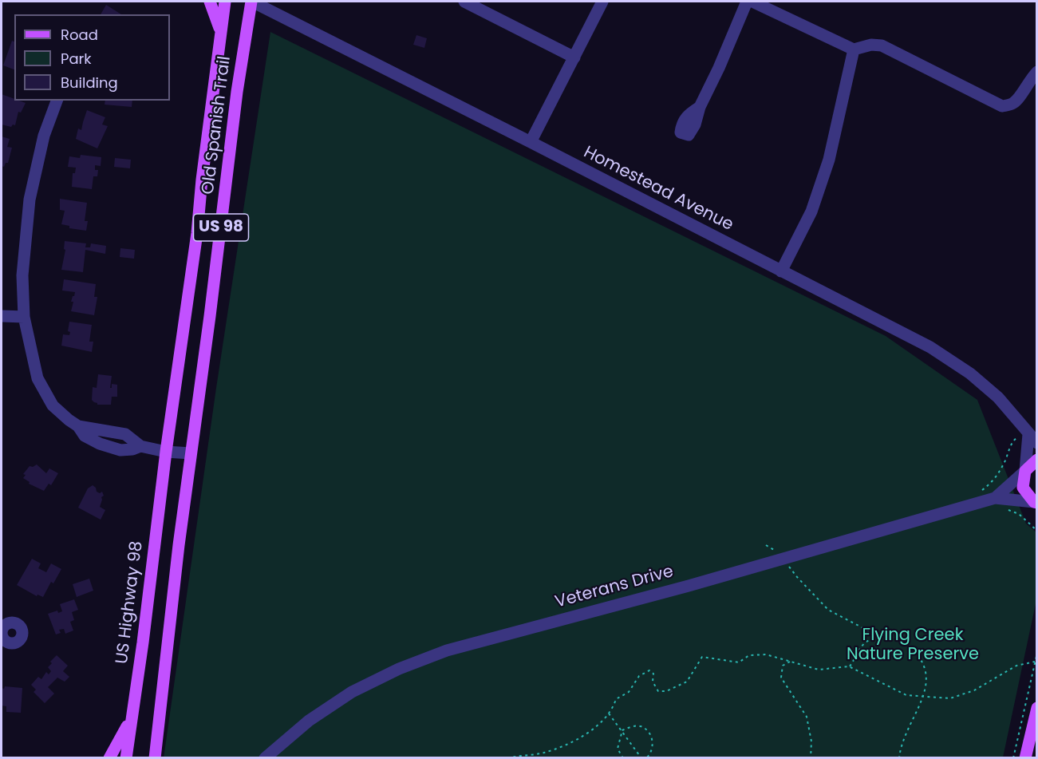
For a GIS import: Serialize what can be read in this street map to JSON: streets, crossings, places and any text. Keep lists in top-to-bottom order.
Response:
{
  "streets": {
    "main road": ["Old Spanish Trail", "US 98", "US Highway 98"],
    "street": ["Homestead Avenue", "Veterans Drive"]
  },
  "crossings": [
    ["Old Spanish Trail", "Homestead Avenue"],
    ["Old Spanish Trail", "US 98"],
    ["Old Spanish Trail", "US Highway 98"],
    ["Homestead Avenue", "Veterans Drive"]
  ],
  "parks": ["Flying Creek Nature Preserve"],
  "legend": ["Road", "Park", "Building"]
}
